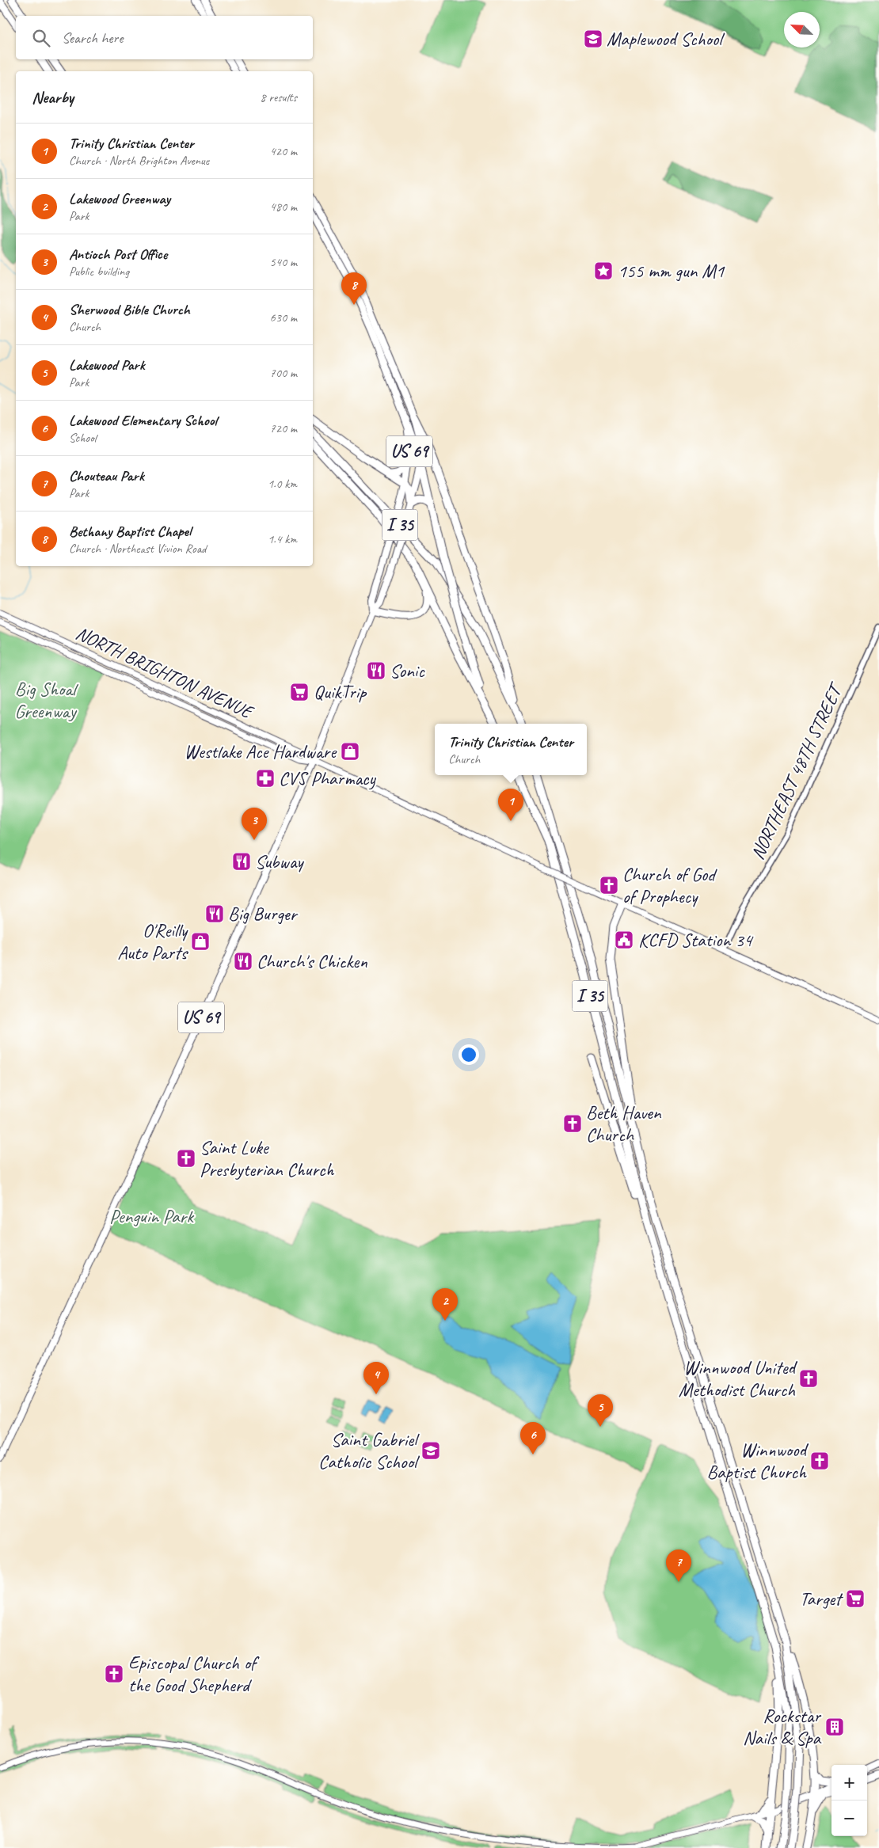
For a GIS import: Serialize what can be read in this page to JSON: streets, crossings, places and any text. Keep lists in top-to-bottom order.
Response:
{
  "streets": {
    "highway": ["I 35"],
    "main road": ["US 69", "NORTH BRIGHTON AVENUE"],
    "street": ["NORTHEAST 48TH STREET"]
  },
  "crossings": [
    ["US 69", "NORTH BRIGHTON AVENUE"],
    ["NORTH BRIGHTON AVENUE", "NORTHEAST 48TH STREET"]
  ],
  "parks": ["Big Shoal Greenway", "Penguin Park"],
  "places": {
    "school or university": ["Maplewood School", "Saint Gabriel Catholic School"],
    "place": ["155 mm gun M1"],
    "restaurant": [
      "Sonic",
      "Subway",
      "Big Burger",
      "Church's Chicken"
    ],
    "supermarket": ["QuikTrip", "Target"],
    "shop": ["Westlake Ace Hardware", "O'Reilly Auto Parts"],
    "pharmacy": ["CVS Pharmacy"],
    "church": [
      "Church of God of Prophecy",
      "Beth Haven Church",
      "Saint Luke Presbyterian Church",
      "Winnwood United Methodist Church",
      "Winnwood Baptist Church",
      "Episcopal Church of the Good Shepherd"
    ],
    "public building": ["KCFD Station 34"],
    "building": ["Rockstar Nails & Spa"]
  },
  "north": "top left",
  "page": {
    "search": "Search here",
    "heading": ["Nearby", "8 results"],
    "list": [
      {
        "mark": "1",
        "name": "Trinity Christian Center",
        "note": "Church · North Brighton Avenue",
        "value": "420 m"
      },
      {
        "mark": "2",
        "name": "Lakewood Greenway",
        "note": "Park",
        "value": "480 m"
      },
      {
        "mark": "3",
        "name": "Antioch Post Office",
        "note": "Public building",
        "value": "540 m"
      },
      {
        "mark": "4",
        "name": "Sherwood Bible Church",
        "note": "Church",
        "value": "630 m"
      },
      {
        "mark": "5",
        "name": "Lakewood Park",
        "note": "Park",
        "value": "700 m"
      },
      {
        "mark": "6",
        "name": "Lakewood Elementary School",
        "note": "School",
        "value": "720 m"
      },
      {
        "mark": "7",
        "name": "Chouteau Park",
        "note": "Park",
        "value": "1.0 km"
      },
      {
        "mark": "8",
        "name": "Bethany Baptist Chapel",
        "note": "Church · Northeast Vivion Road",
        "value": "1.4 km"
      }
    ],
    "pins": [
      "8",
      "1",
      "3",
      "2",
      "4",
      "5",
      "6",
      "7"
    ],
    "popup": ["Trinity Christian Center", "Church"],
    "map_buttons": ["+", "−"]
  }
}
